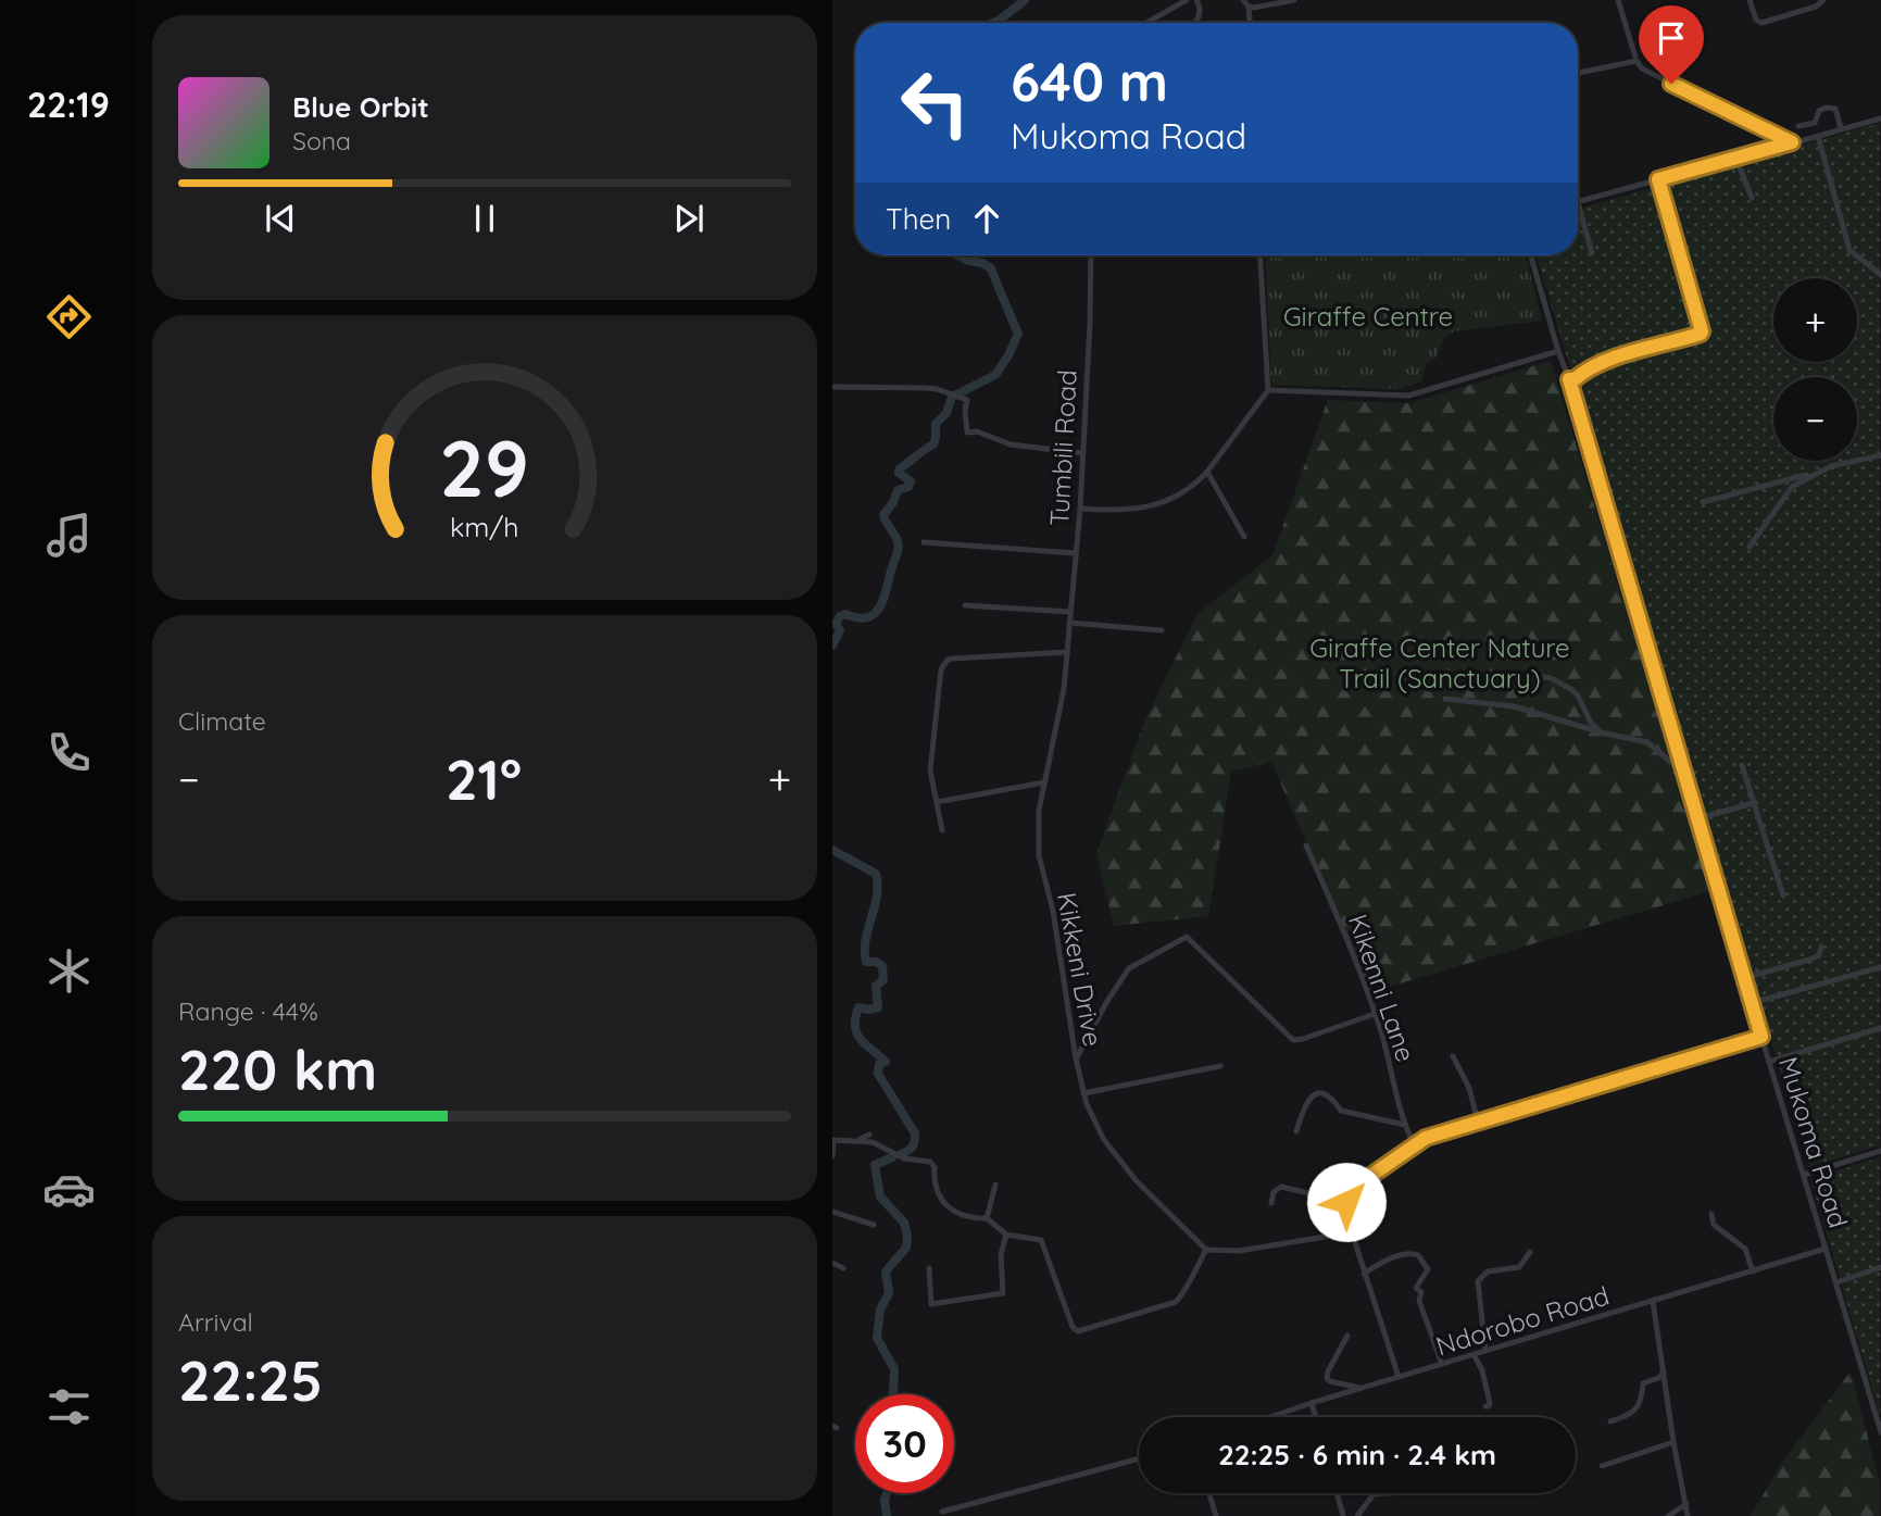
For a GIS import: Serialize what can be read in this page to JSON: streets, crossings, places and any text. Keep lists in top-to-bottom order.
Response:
{
  "streets": {
    "street": [
      "Tumbili Road",
      "Kikkeni Drive",
      "Kikenni Lane",
      "Mukoma Road",
      "Ndorobo Road"
    ]
  },
  "crossings": [
    ["Tumbili Road", "Kikkeni Drive"],
    ["Mukoma Road", "Ndorobo Road"]
  ],
  "parks": ["Giraffe Centre", "Giraffe Center Nature Trail (Sanctuary)"],
  "page": {
    "tabs": "22:19",
    "turn": ["640 m", "Mukoma Road"],
    "song": ["Blue Orbit", "Sona"],
    "then": "Then",
    "map_buttons": ["+", "−"],
    "tile": [
      "Climate",
      ["Range · 44%", "220 km"],
      ["Arrival", "22:25"]
    ],
    "heat": ["−", "21°", "+"],
    "limit": "30",
    "trip": "22:25 · 6 min · 2.4 km",
    "gauge": ["29", "km/h"]
  }
}
